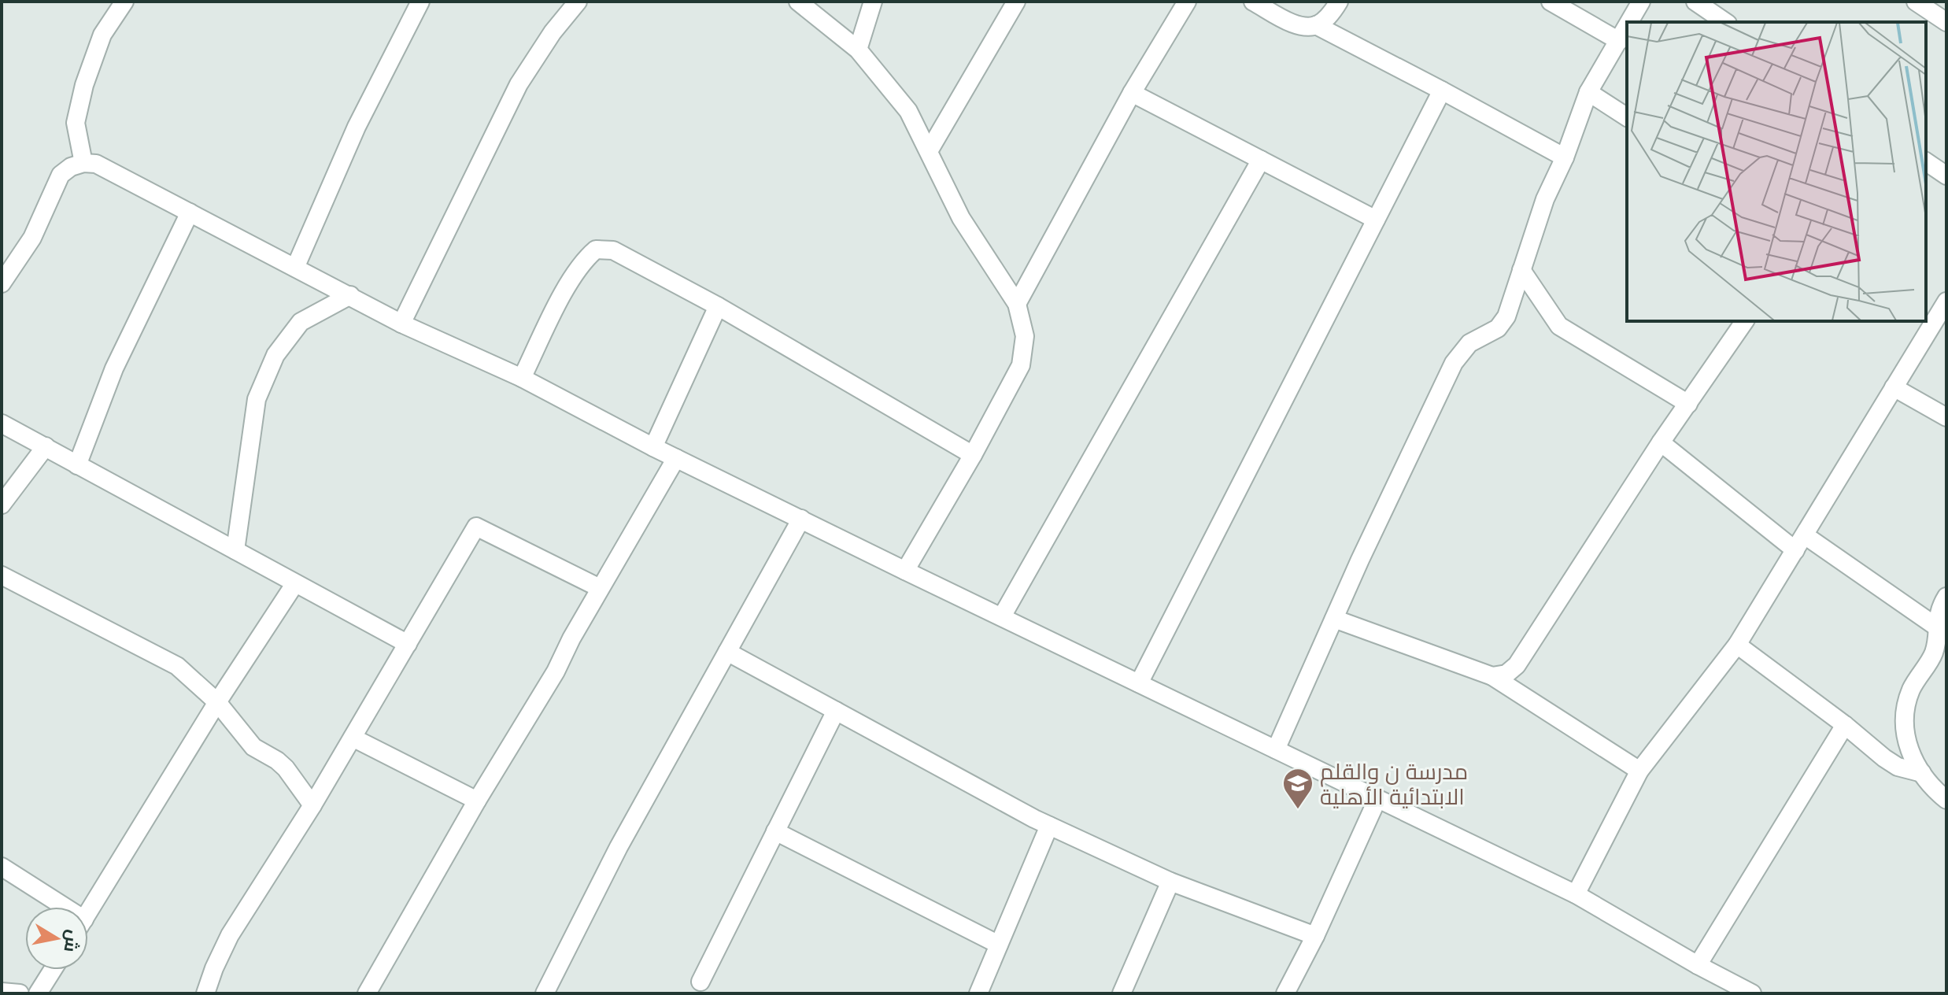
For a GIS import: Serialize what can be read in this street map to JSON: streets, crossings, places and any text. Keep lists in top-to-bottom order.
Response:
{
  "places": {
    "school or university": ["مدرسة ن والقلم الابتدائية الأهلية"]
  },
  "north": "right"
}
